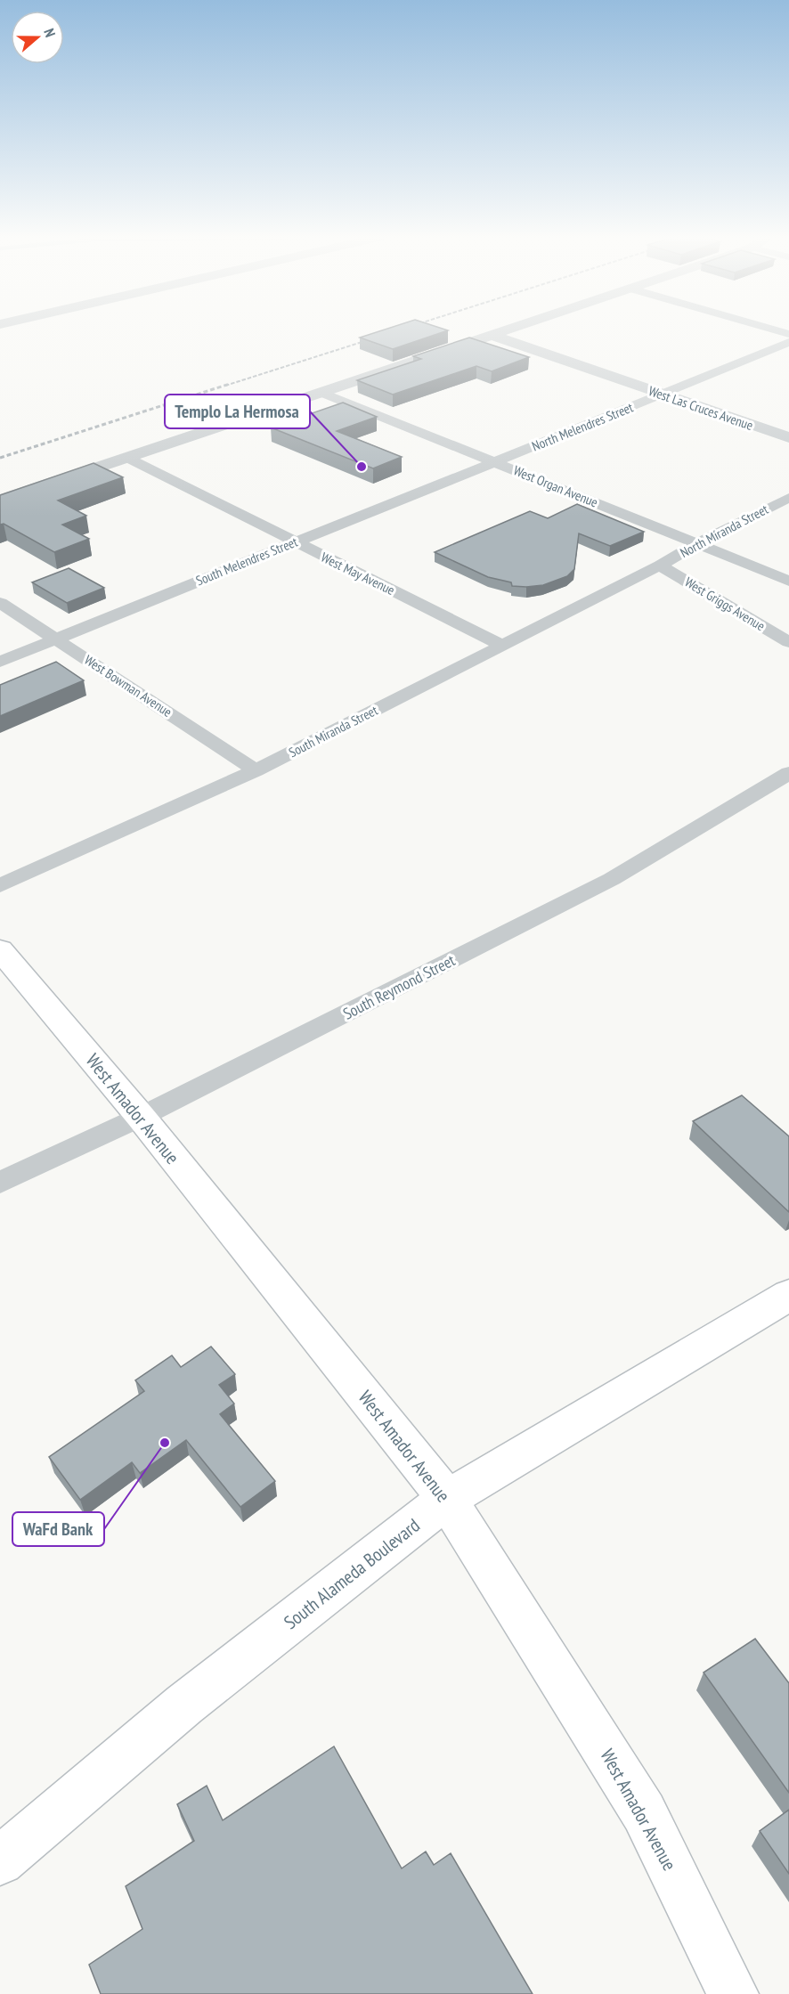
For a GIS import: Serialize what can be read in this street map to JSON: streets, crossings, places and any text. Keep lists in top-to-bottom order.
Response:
{
  "streets": {
    "main road": ["West Amador Avenue", "South Alameda Boulevard"],
    "street": [
      "West Las Cruces Avenue",
      "North Melendres Street",
      "West Organ Avenue",
      "North Miranda Street",
      "South Melendres Street",
      "West May Avenue",
      "West Griggs Avenue",
      "West Bowman Avenue",
      "South Miranda Street",
      "South Reymond Street"
    ]
  },
  "crossings": [
    ["West Las Cruces Avenue", "North Melendres Street"],
    ["North Melendres Street", "West Organ Avenue"],
    ["North Melendres Street", "South Melendres Street"],
    ["West Organ Avenue", "North Miranda Street"],
    ["West Organ Avenue", "South Melendres Street"],
    ["North Miranda Street", "West Griggs Avenue"],
    ["North Miranda Street", "South Miranda Street"],
    ["South Melendres Street", "West May Avenue"],
    ["South Melendres Street", "West Bowman Avenue"],
    ["West May Avenue", "South Miranda Street"],
    ["West Griggs Avenue", "South Miranda Street"],
    ["West Bowman Avenue", "South Miranda Street"],
    ["South Reymond Street", "West Amador Avenue"],
    ["West Amador Avenue", "South Alameda Boulevard"]
  ],
  "places": ["Templo La Hermosa", "WaFd Bank"],
  "north": "right"
}
